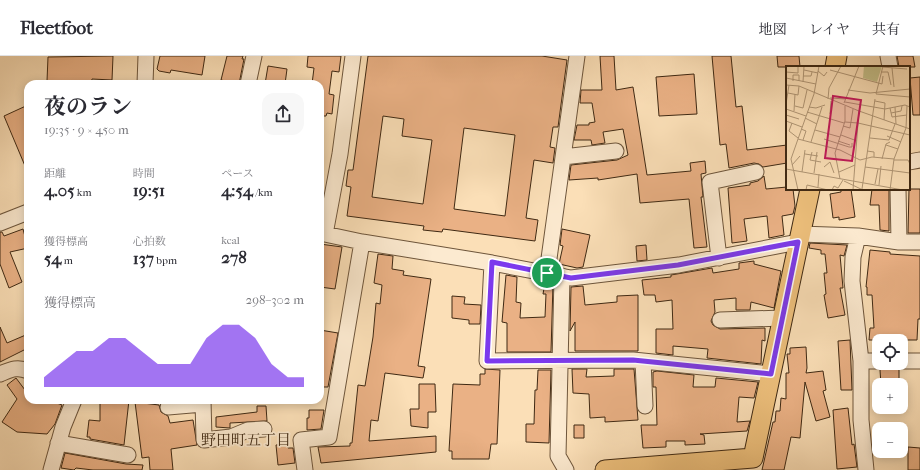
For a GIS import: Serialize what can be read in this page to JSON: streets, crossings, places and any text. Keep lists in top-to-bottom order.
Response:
{
  "districts": ["野田町五丁目"],
  "page": {
    "header": "Fleetfoot",
    "nav": ["地図", "レイヤ", "共有"],
    "heading": ["夜のラン", "19:35 · 9 × 450 m"],
    "stats": [
      ["距離", "4.05 km"],
      ["時間", "19:51"],
      ["ペース", "4:54 /km"],
      ["獲得標高", "54 m"],
      ["心拍数", "137 bpm"],
      ["kcal", "278"]
    ],
    "chart": ["獲得標高", "298–302 m"],
    "map_buttons": ["+", "−"]
  }
}
